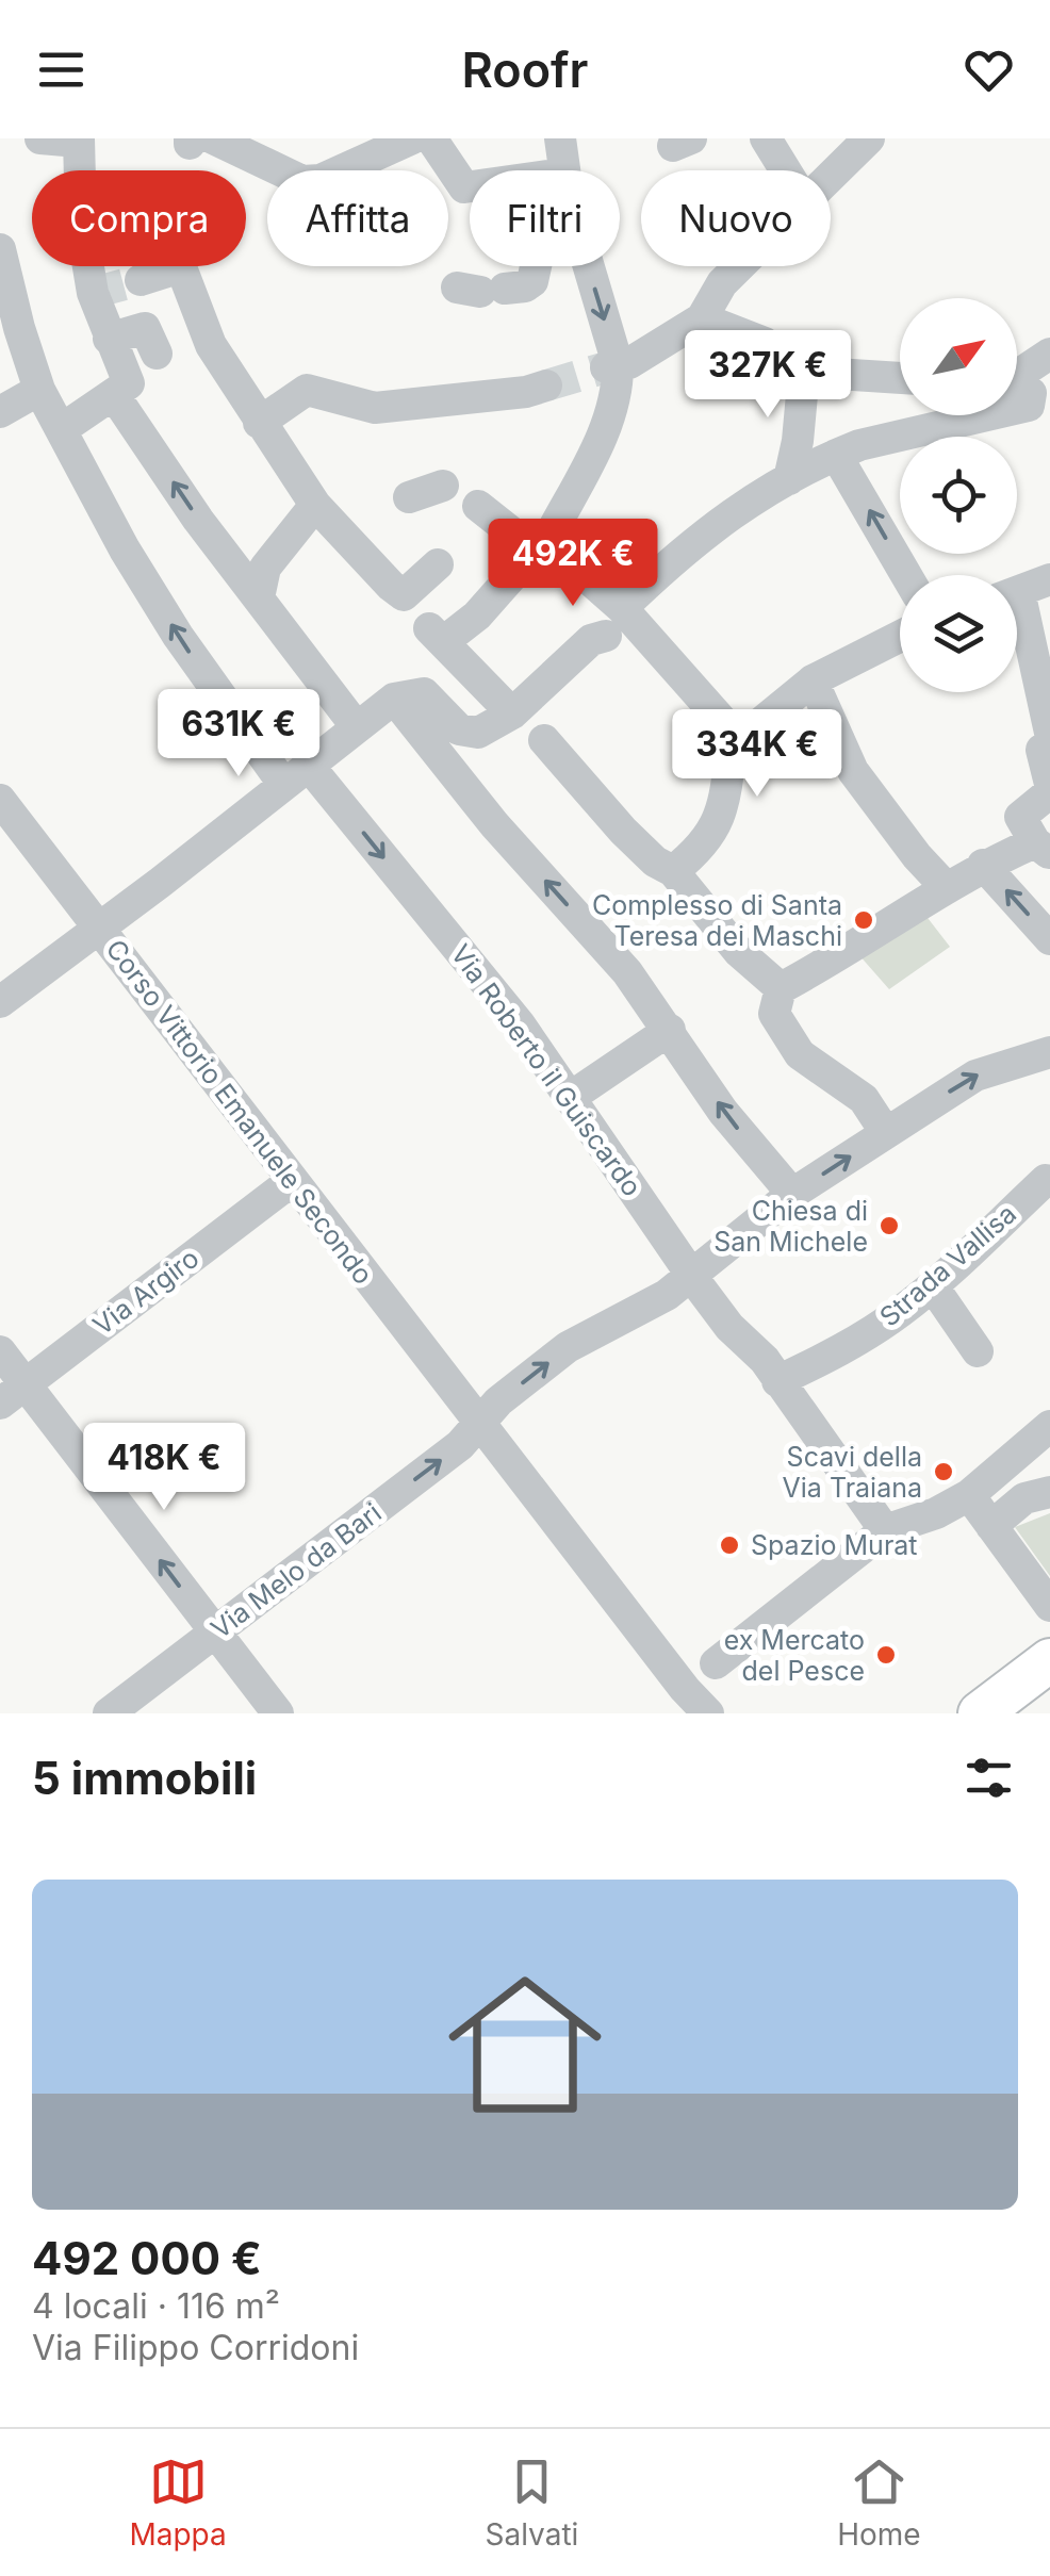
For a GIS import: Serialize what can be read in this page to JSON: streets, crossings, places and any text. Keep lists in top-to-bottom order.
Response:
{
  "streets": {
    "street": [
      "Via Roberto il Guiscardo",
      "Corso Vittorio Emanuele Secondo",
      "Strada Vallisa",
      "Via Argiro",
      "Via Melo da Bari"
    ]
  },
  "crossings": [
    ["Via Roberto il Guiscardo", "Strada Vallisa"],
    ["Corso Vittorio Emanuele Secondo", "Via Argiro"],
    ["Corso Vittorio Emanuele Secondo", "Via Melo da Bari"]
  ],
  "one_way": ["Via Melo da Bari"],
  "places": [
    "Complesso di Santa Teresa dei Maschi",
    "Chiesa di San Michele",
    "Scavi della Via Traiana",
    "Spazio Murat",
    "ex Mercato del Pesce"
  ],
  "north": "top right",
  "page": {
    "header": "Roofr",
    "chip": [
      "Compra",
      "Affitta",
      "Filtri",
      "Nuovo"
    ],
    "price": [
      "327K €",
      "492K €",
      "631K €",
      "334K €",
      "418K €"
    ],
    "heading": "5 immobili",
    "list": [
      {
        "name": "492 000 €",
        "note": "4 locali · 116 m² · Via Filippo Corridoni"
      }
    ],
    "tabs": ["Mappa", "Salvati", "Home"]
  }
}
